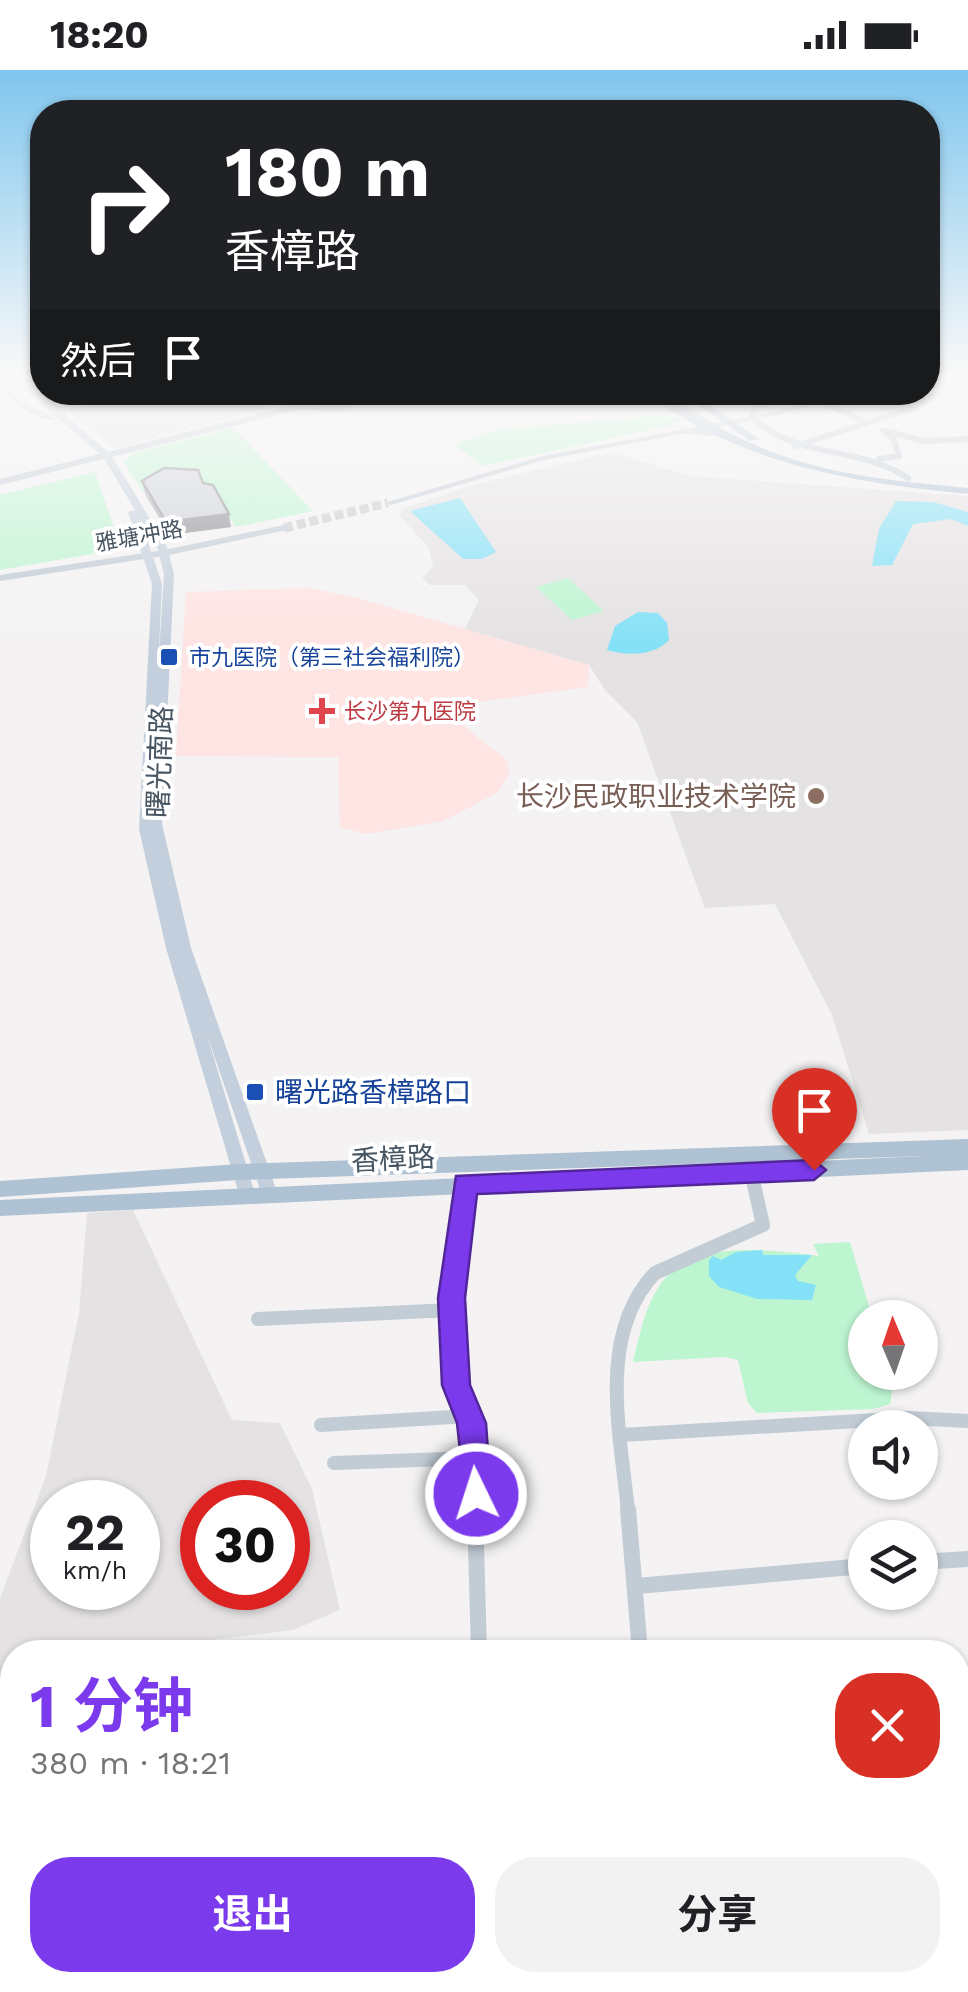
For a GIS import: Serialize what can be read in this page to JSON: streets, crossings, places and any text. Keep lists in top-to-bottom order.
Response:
{
  "streets": {
    "main road": ["曙光南路", "香樟路"],
    "street": ["雅塘冲路"]
  },
  "crossings": [
    ["雅塘冲路", "曙光南路"],
    ["曙光南路", "香樟路"]
  ],
  "places": {
    "transit": ["市九医院（第三社会福利院）", "曙光路香樟路口"],
    "health": ["长沙第九医院"],
    "other": ["长沙民政职业技术学院"]
  },
  "north": "top",
  "page": {
    "status": "18:20",
    "turn": ["180 m", "香樟路"],
    "then": "然后",
    "speed": "22 km/h",
    "limit": "30",
    "heading": ["1 分钟", "380 m · 18:21"],
    "buttons": ["退出", "分享"]
  }
}
